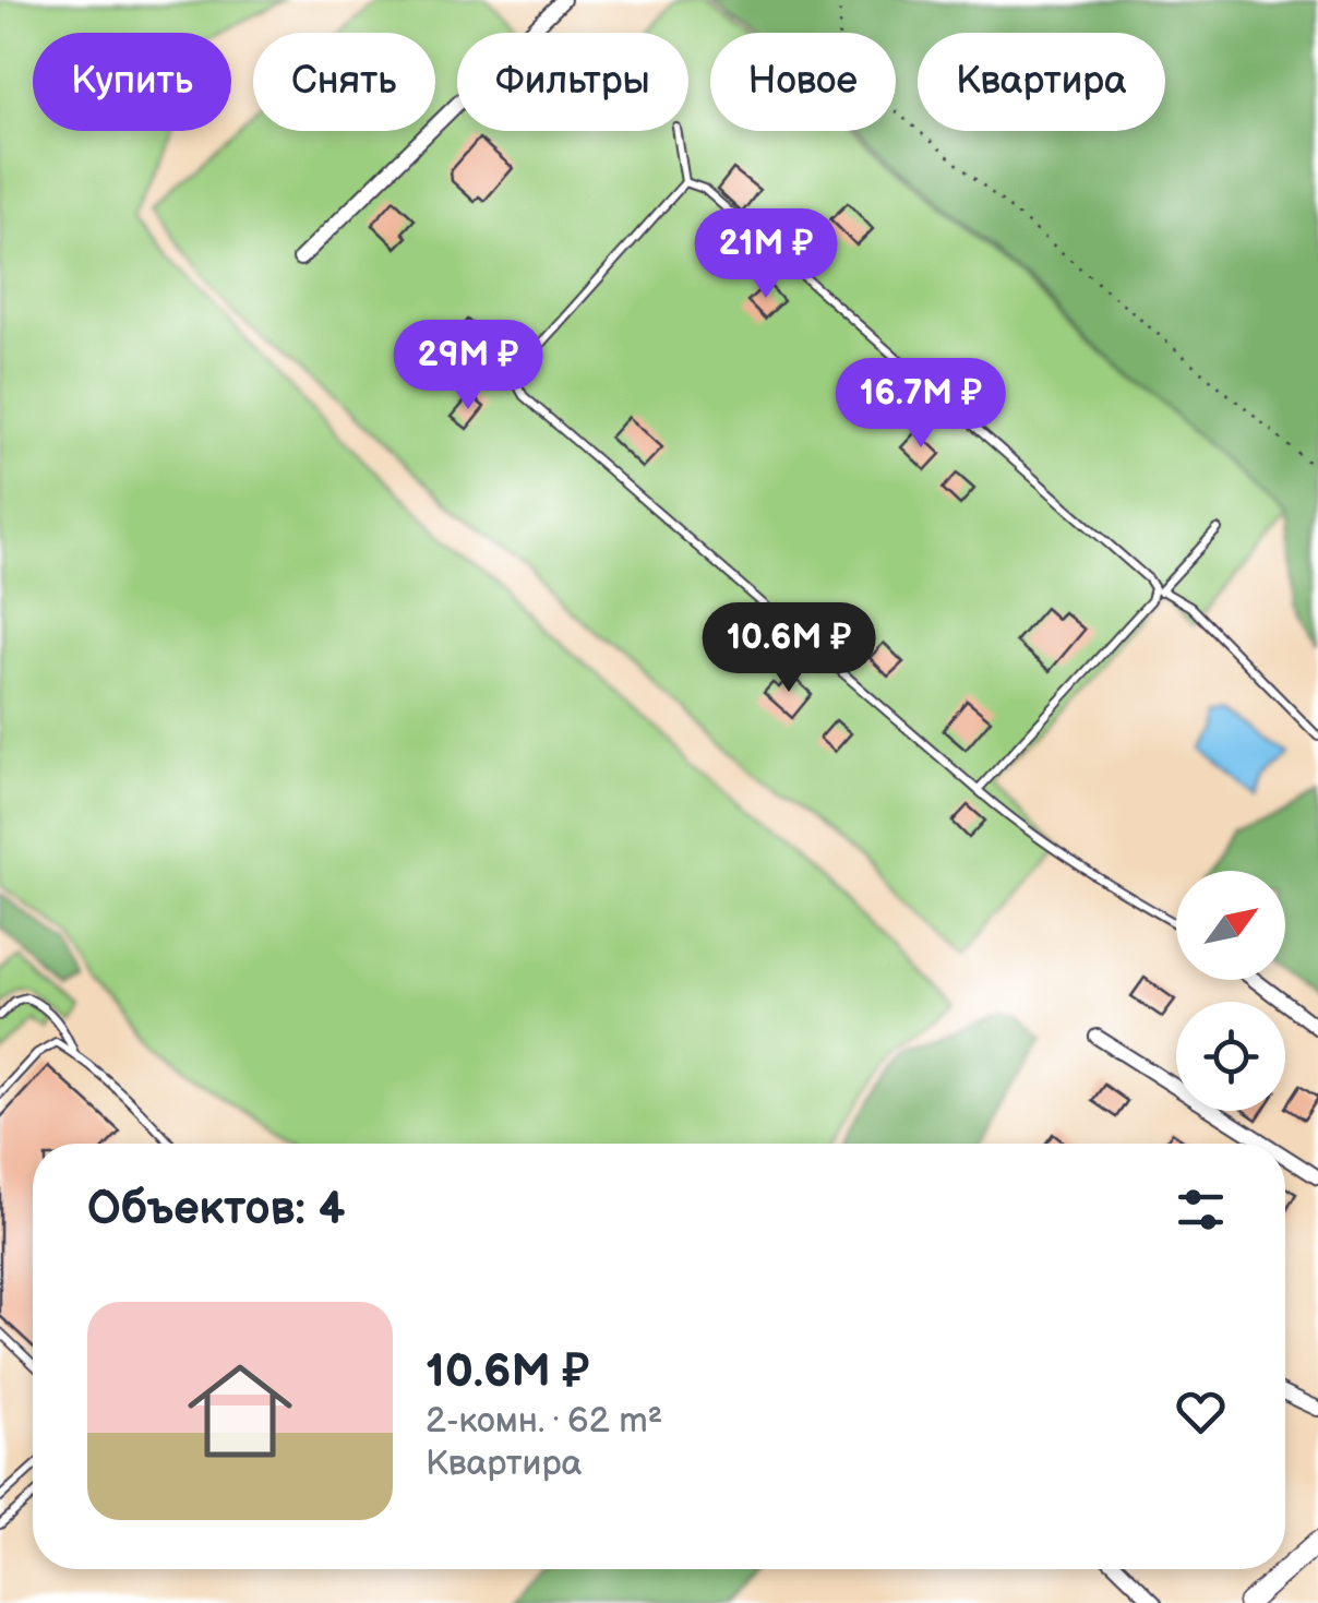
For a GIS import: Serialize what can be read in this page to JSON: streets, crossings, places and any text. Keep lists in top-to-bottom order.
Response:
{
  "north": "top right",
  "page": {
    "chip": [
      "Купить",
      "Снять",
      "Фильтры",
      "Новое",
      "Квартира"
    ],
    "price": [
      "21M ₽",
      "29M ₽",
      "16.7M ₽",
      "10.6M ₽"
    ],
    "heading": "Объектов: 4",
    "list": [
      {
        "name": "10.6M ₽",
        "note": "2-комн. · 62 m² · Квартира"
      }
    ]
  }
}
